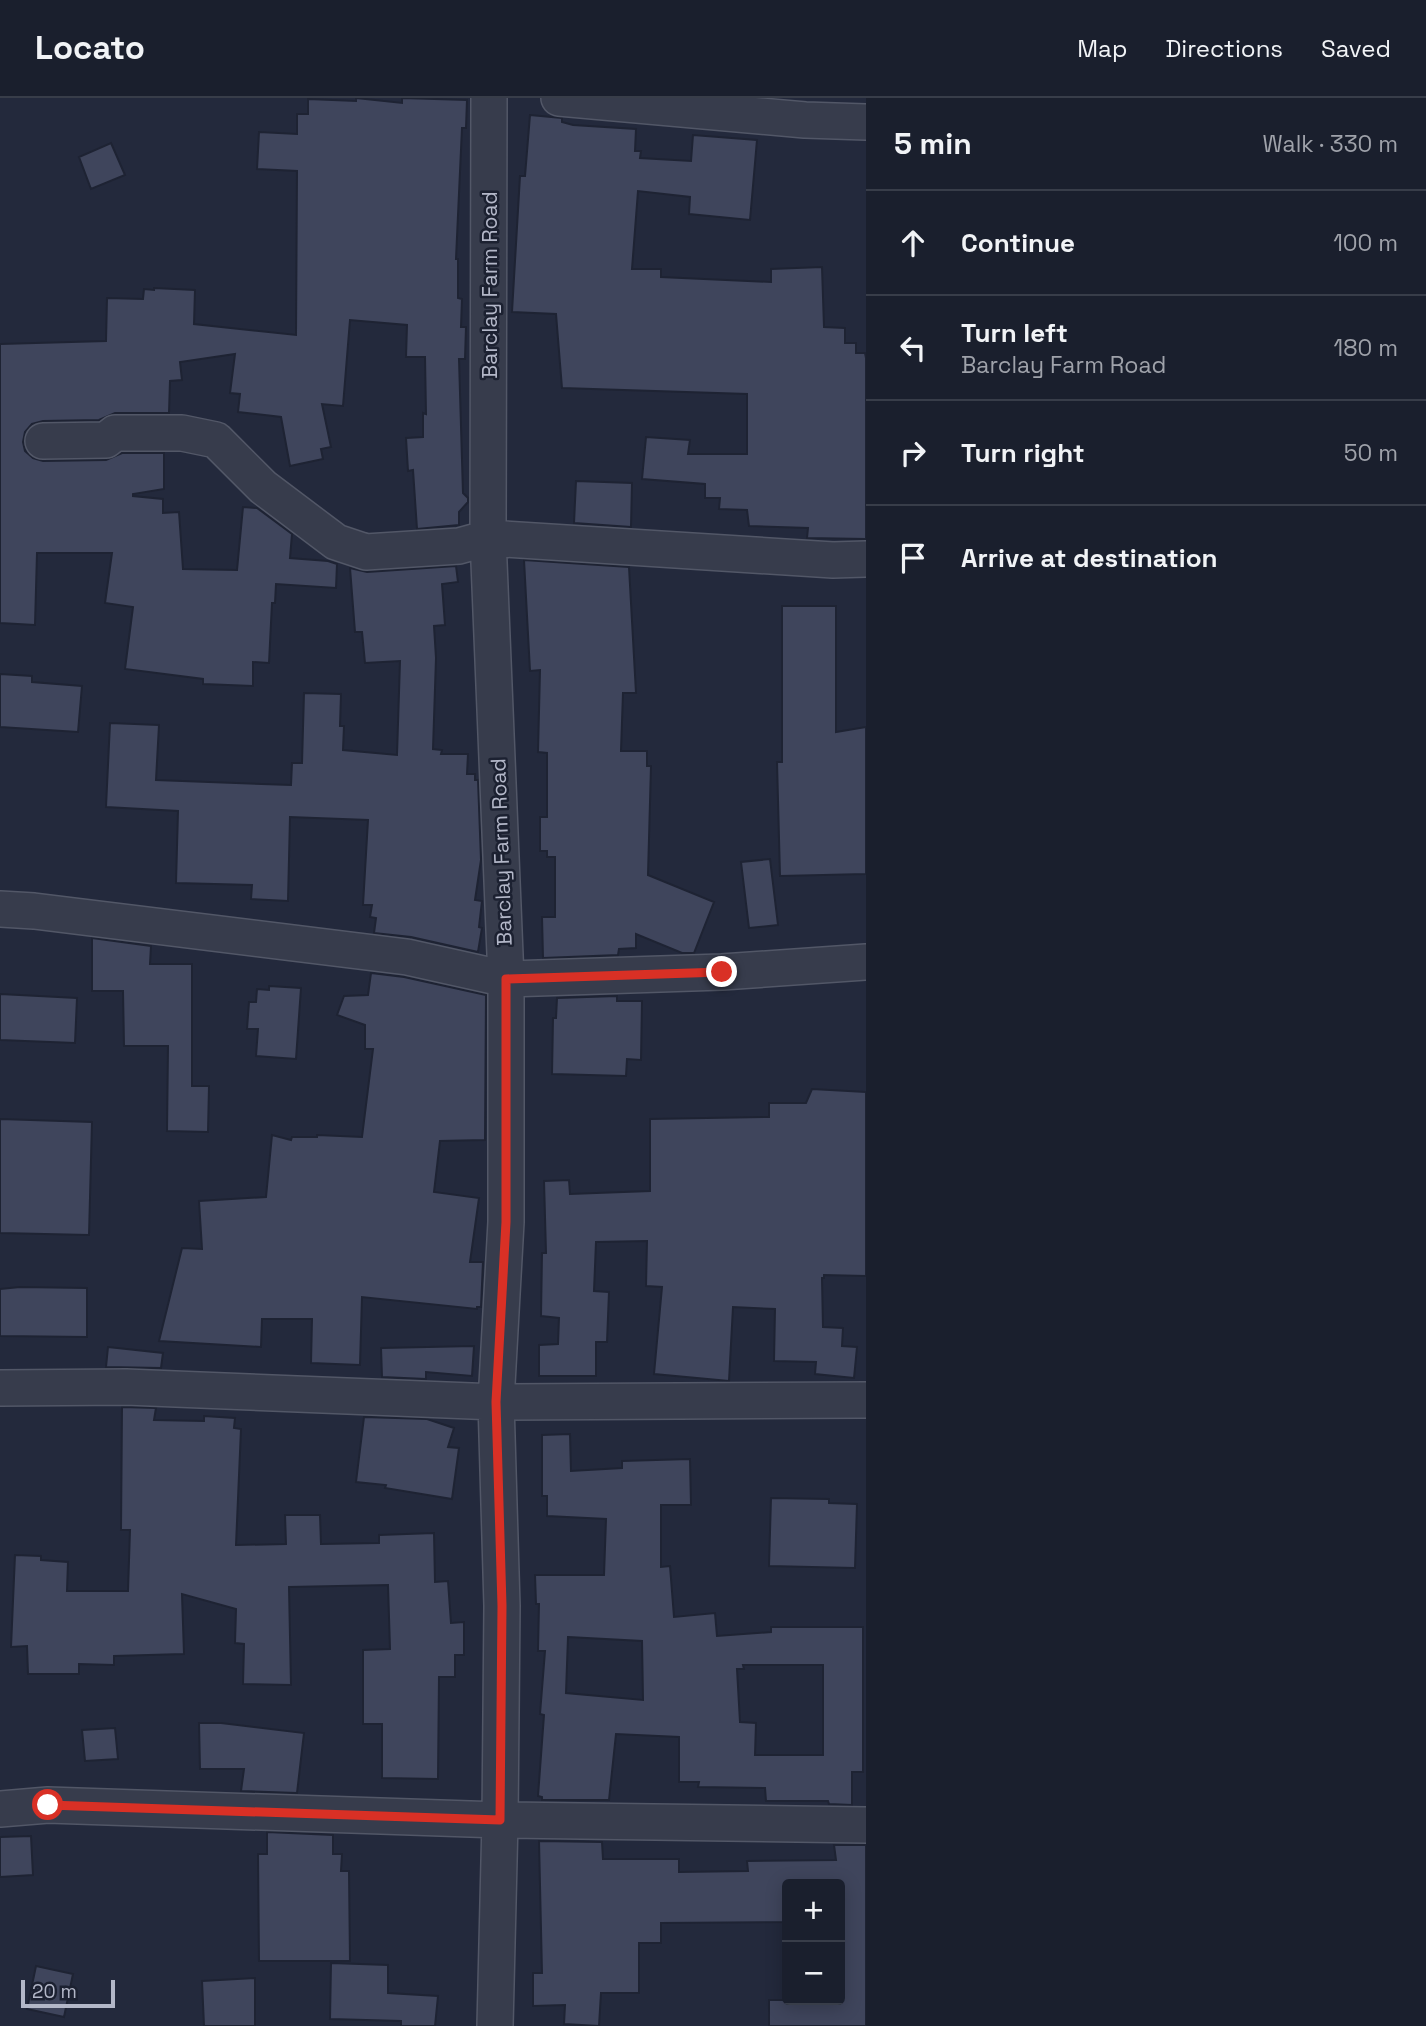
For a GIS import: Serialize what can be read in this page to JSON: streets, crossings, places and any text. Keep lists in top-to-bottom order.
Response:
{
  "streets": {
    "street": ["Barclay Farm Road"]
  },
  "scale_bar": "20 m",
  "page": {
    "header": "Locato",
    "nav": ["Map", "Directions", "Saved"],
    "heading": ["5 min", "Walk · 330 m"],
    "list": [
      ["Continue", "100 m"],
      ["Turn left", "Barclay Farm Road", "180 m"],
      ["Turn right", "50 m"],
      "Arrive at destination"
    ],
    "map_buttons": ["+", "−"],
    "scale": "20 m"
  }
}
